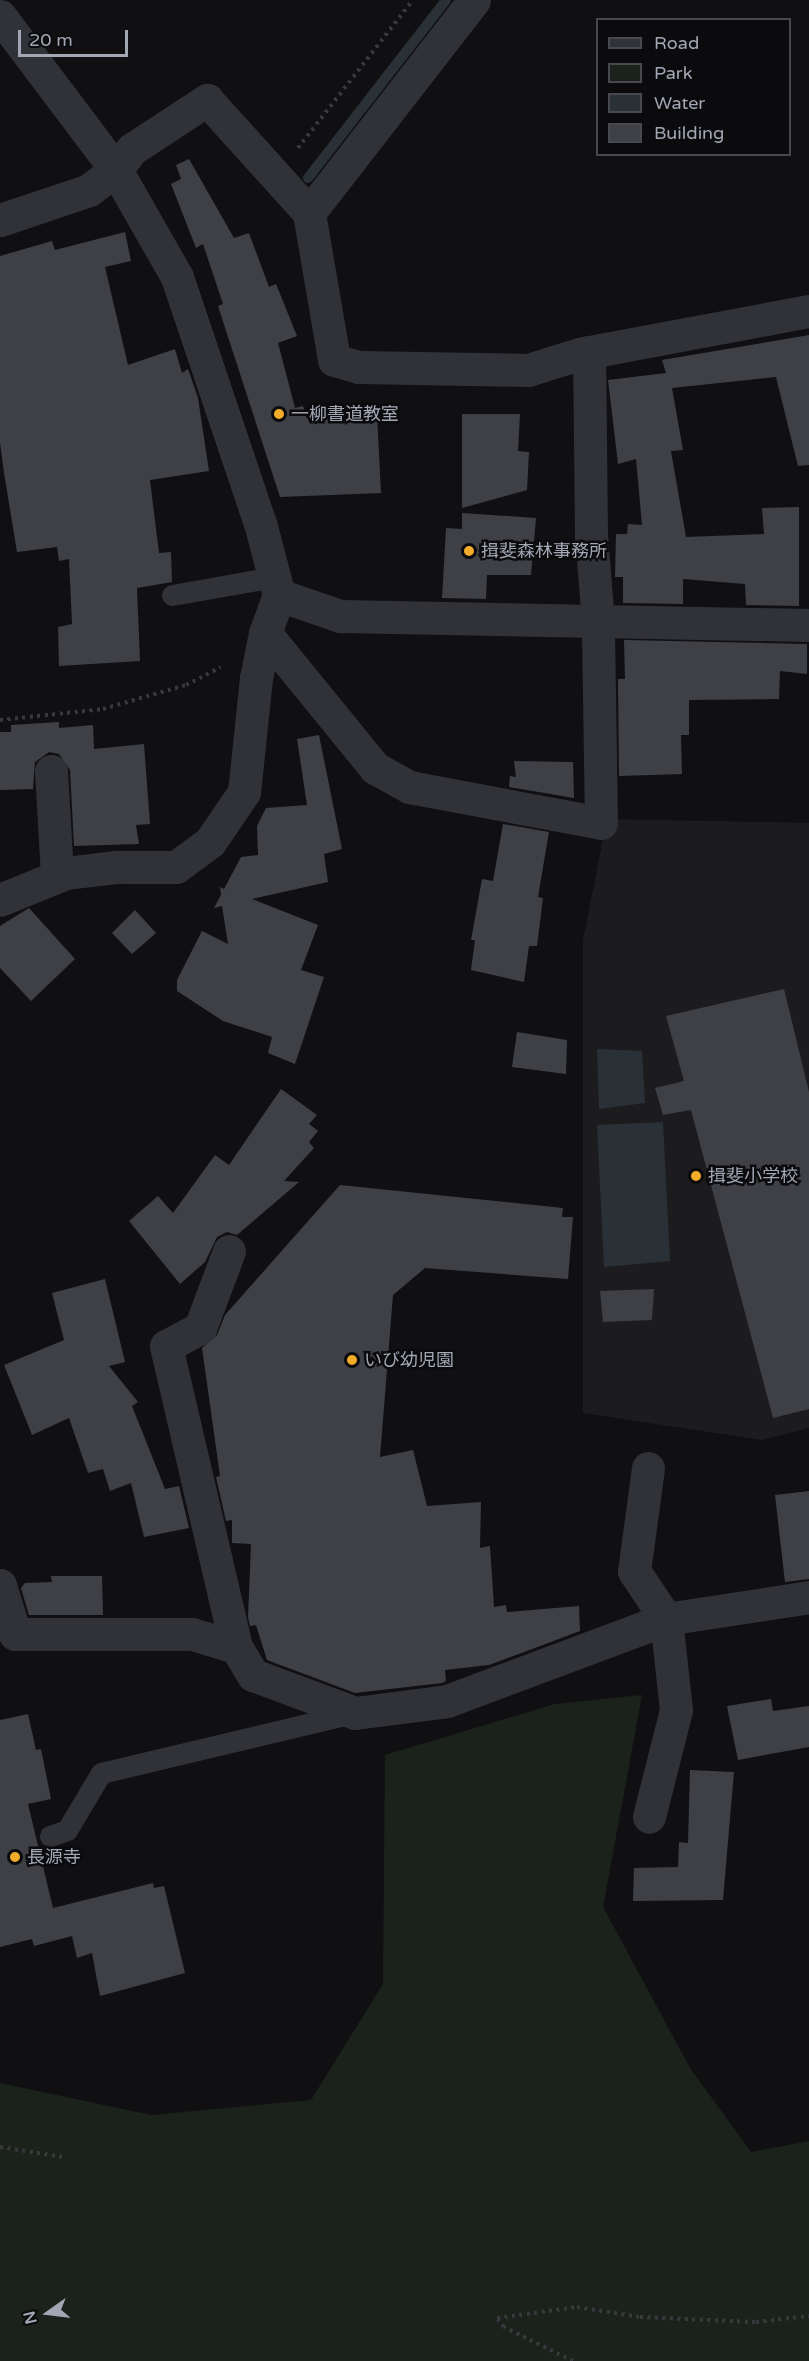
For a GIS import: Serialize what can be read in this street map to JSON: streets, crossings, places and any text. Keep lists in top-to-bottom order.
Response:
{
  "places": [
    "一柳書道教室",
    "揖斐森林事務所",
    "揖斐小学校",
    "いび幼児園",
    "長源寺"
  ],
  "legend": [
    "Road",
    "Park",
    "Water",
    "Building"
  ],
  "scale_bar": "20 m",
  "north": "left"
}
